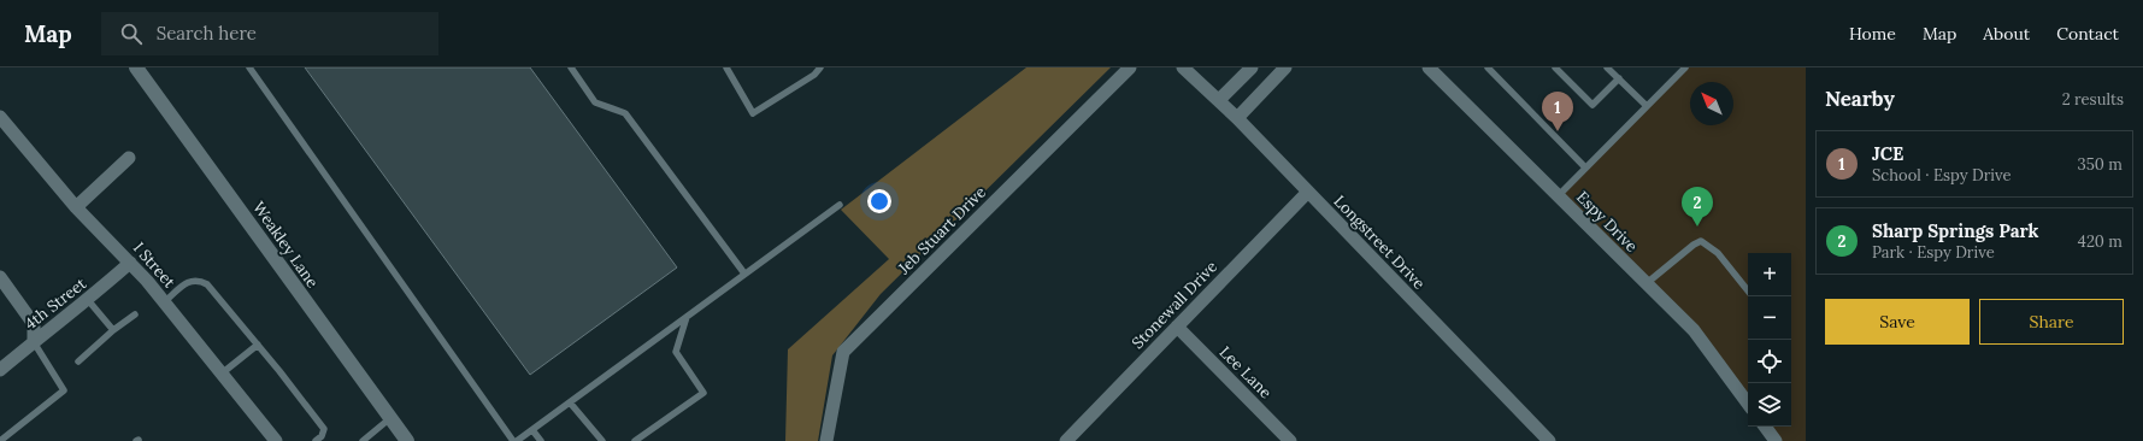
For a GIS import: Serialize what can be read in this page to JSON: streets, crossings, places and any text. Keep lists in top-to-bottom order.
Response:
{
  "streets": {
    "main road": ["Weakley Lane"],
    "street": [
      "Espy Drive",
      "Jeb Stuart Drive",
      "Longstreet Drive",
      "I Street",
      "4th Street",
      "Stonewall Drive",
      "Lee Lane"
    ]
  },
  "crossings": [
    ["Longstreet Drive", "Stonewall Drive"],
    ["I Street", "4th Street"],
    ["Stonewall Drive", "Lee Lane"]
  ],
  "north": "top left",
  "page": {
    "header": "Map",
    "search": "Search here",
    "nav": [
      "Home",
      "Map",
      "About",
      "Contact"
    ],
    "heading": ["Nearby", "2 results"],
    "pins": ["1", "2"],
    "list": [
      {
        "mark": "1",
        "name": "JCE",
        "note": "School · Espy Drive",
        "value": "350 m"
      },
      {
        "mark": "2",
        "name": "Sharp Springs Park",
        "note": "Park · Espy Drive",
        "value": "420 m"
      }
    ],
    "map_buttons": ["+", "−"],
    "buttons": ["Save", "Share"]
  }
}
